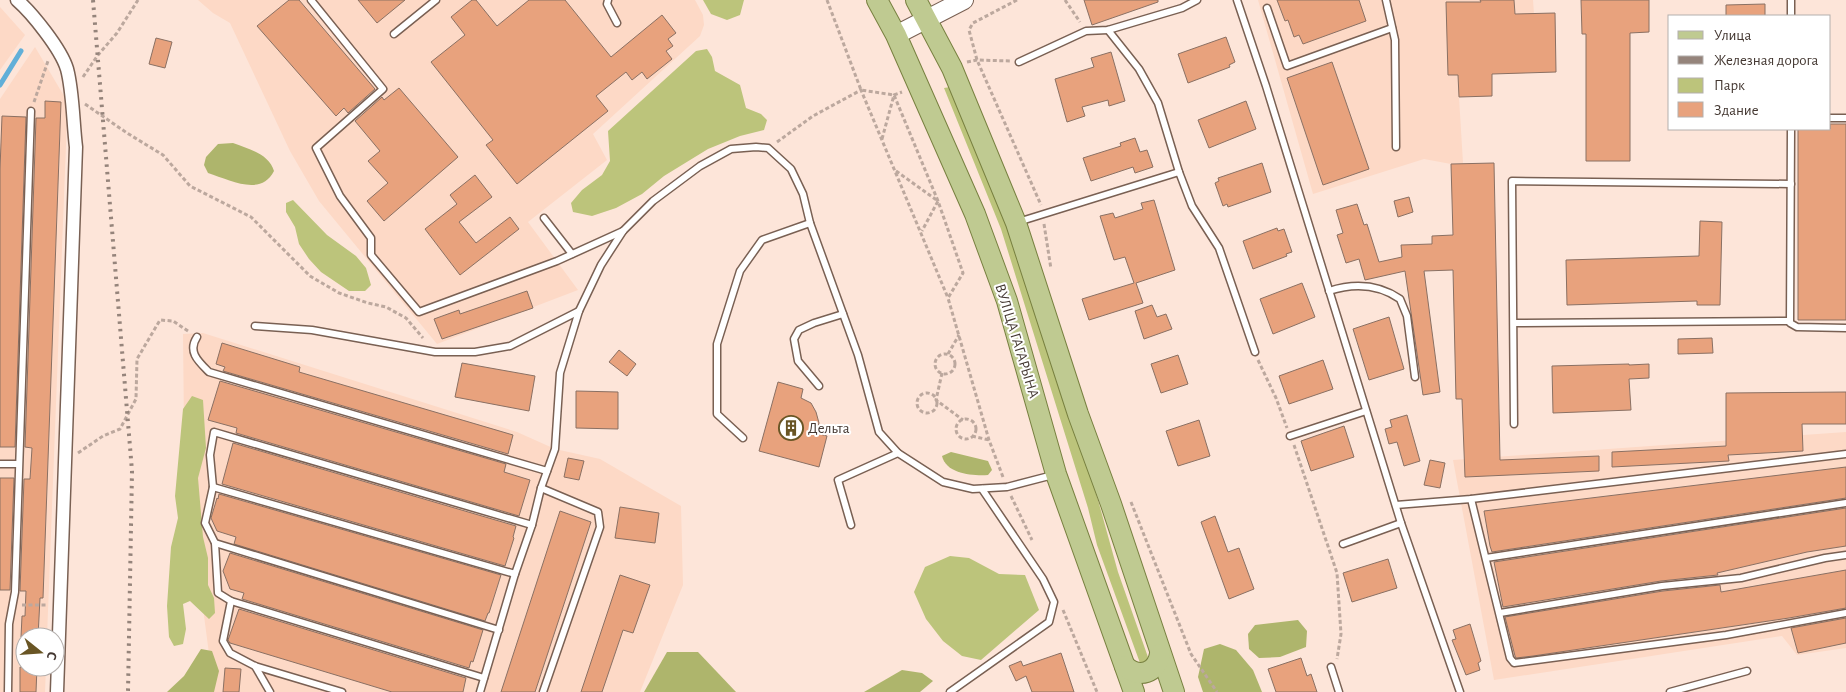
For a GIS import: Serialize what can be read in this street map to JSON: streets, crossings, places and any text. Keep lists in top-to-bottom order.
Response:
{
  "streets": {
    "main road": ["ВУЛІЦА ГАГАРЫНА"]
  },
  "places": {
    "building": ["Дельта"]
  },
  "legend": [
    "Улица",
    "Железная дорога",
    "Парк",
    "Здание"
  ],
  "north": "right"
}
